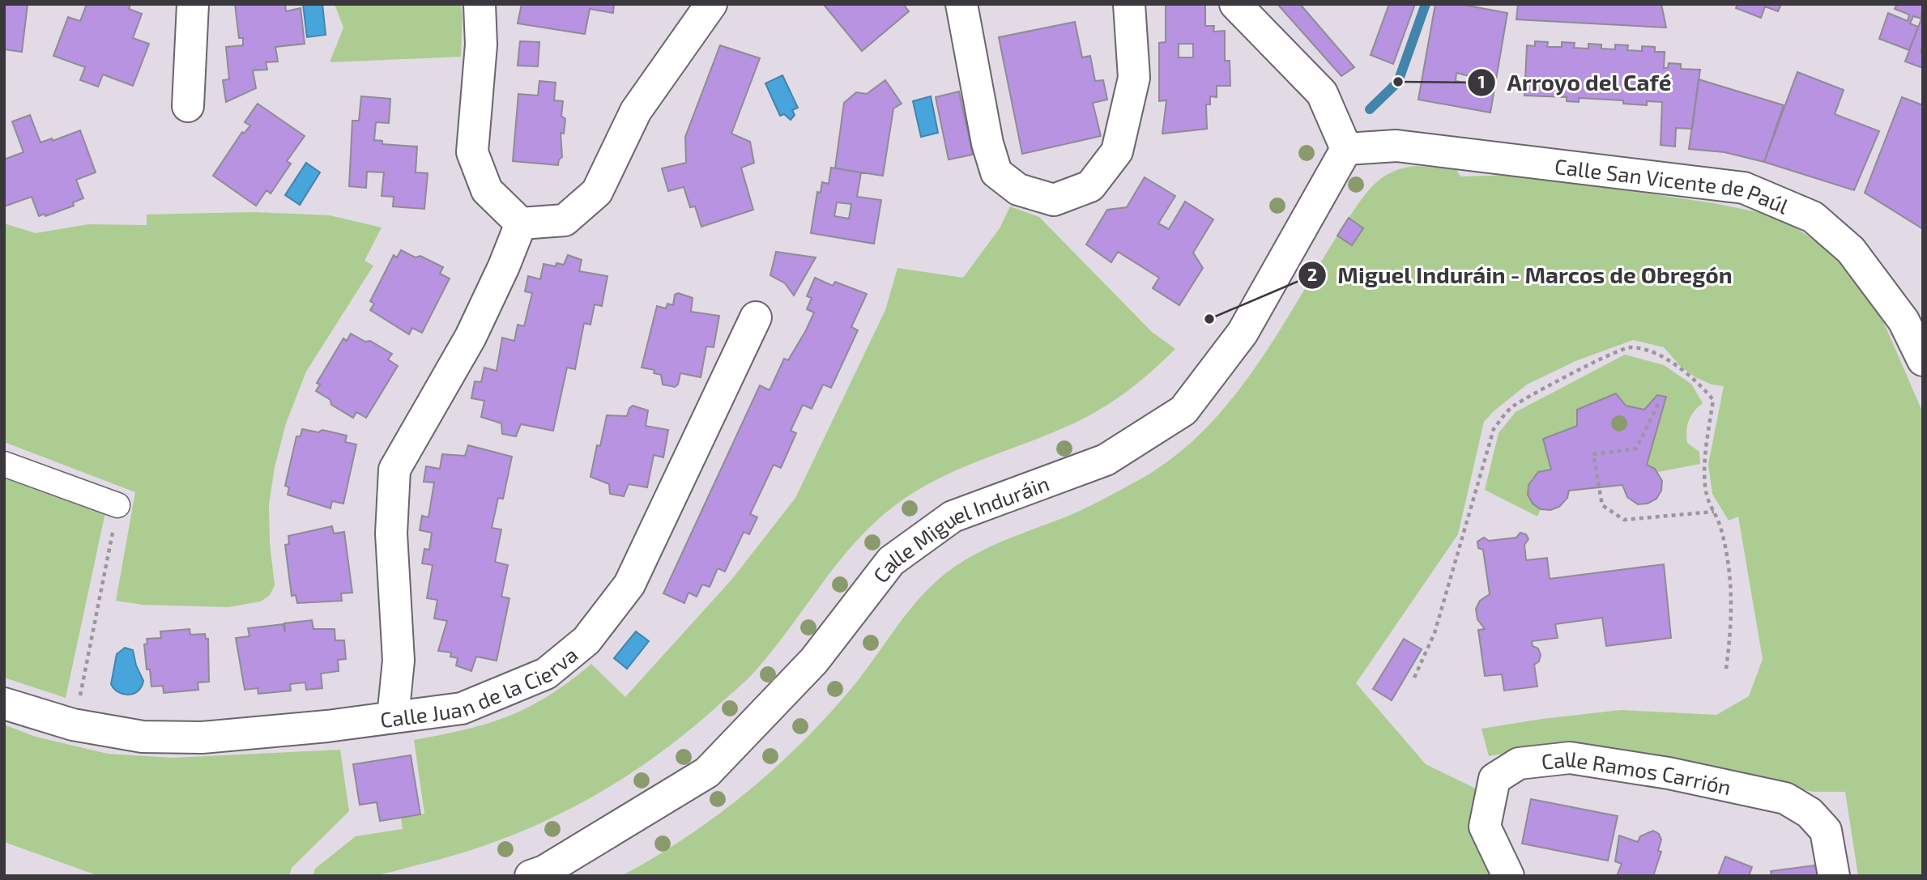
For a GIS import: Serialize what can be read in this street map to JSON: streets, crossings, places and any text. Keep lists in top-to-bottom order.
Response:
{
  "streets": {
    "street": [
      "Calle San Vicente de Paúl",
      "Calle Miguel Induráin",
      "Calle Juan de la Cierva",
      "Calle Ramos Carrión"
    ]
  },
  "crossings": [
    ["Calle San Vicente de Paúl", "Calle Miguel Induráin"]
  ],
  "places": ["Arroyo del Café", "Miguel Induráin - Marcos de Obregón"]
}
